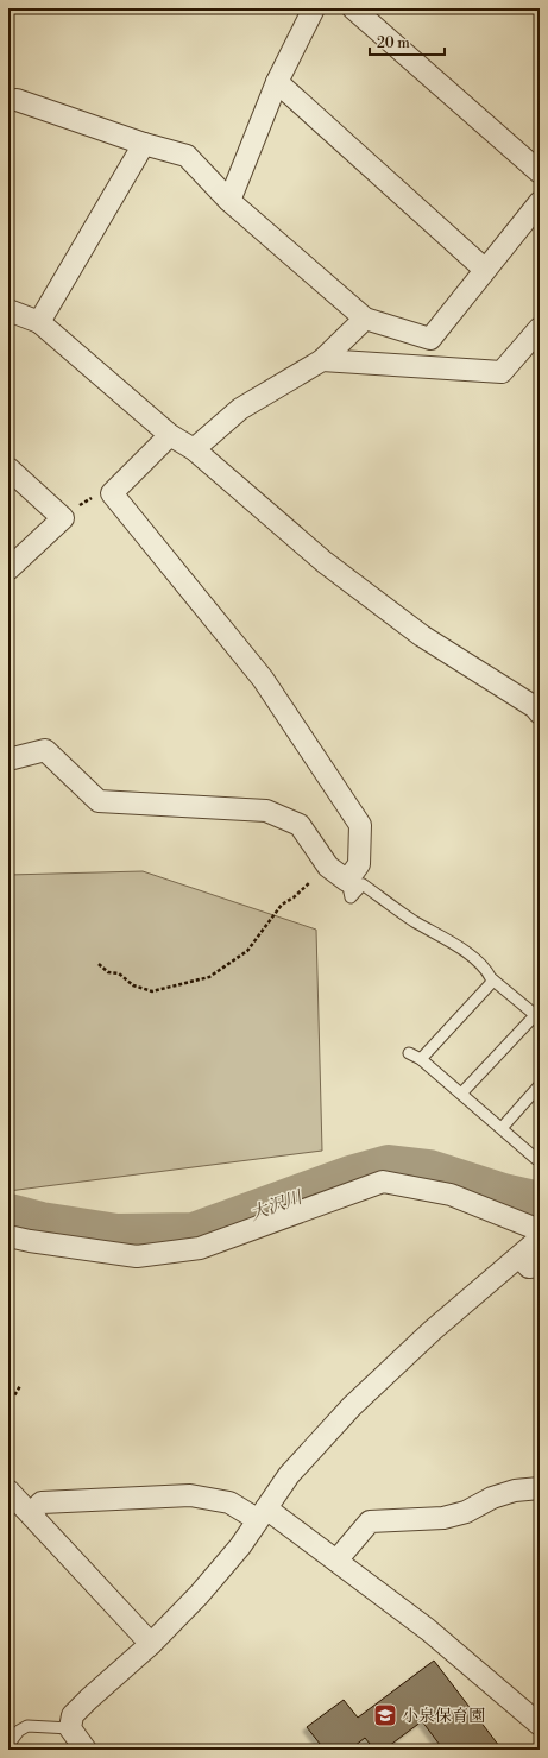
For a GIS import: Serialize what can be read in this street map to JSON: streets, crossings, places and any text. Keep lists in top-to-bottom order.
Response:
{
  "water": ["大沢川"],
  "places": {
    "school or university": ["小泉保育園"]
  },
  "scale_bar": "20 m"
}
